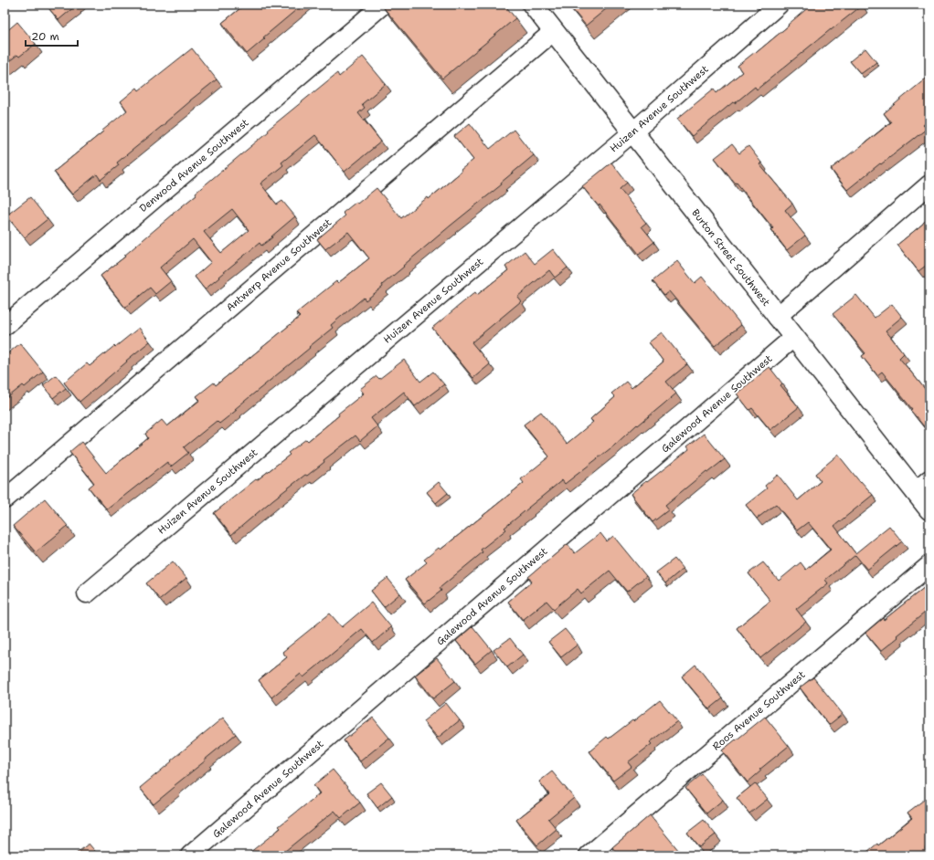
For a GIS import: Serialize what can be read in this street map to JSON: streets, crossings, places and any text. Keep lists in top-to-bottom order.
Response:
{
  "streets": {
    "main road": ["Burton Street Southwest"],
    "street": [
      "Huizen Avenue Southwest",
      "Denwood Avenue Southwest",
      "Antwerp Avenue Southwest",
      "Galewood Avenue Southwest",
      "Roos Avenue Southwest"
    ]
  },
  "crossings": [
    ["Huizen Avenue Southwest", "Burton Street Southwest"],
    ["Burton Street Southwest", "Antwerp Avenue Southwest"],
    ["Burton Street Southwest", "Galewood Avenue Southwest"]
  ],
  "scale_bar": "20 m"
}
